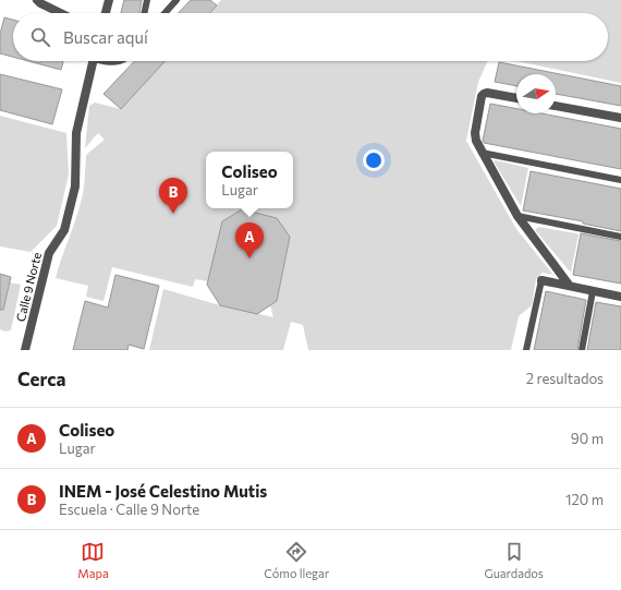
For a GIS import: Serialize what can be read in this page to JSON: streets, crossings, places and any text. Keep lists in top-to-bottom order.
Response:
{
  "streets": {
    "street": ["Calle 9 Norte"]
  },
  "north": "right",
  "page": {
    "search": "Buscar aquí",
    "popup": ["Coliseo", "Lugar"],
    "pins": ["B", "A"],
    "heading": ["Cerca", "2 resultados"],
    "list": [
      {
        "mark": "A",
        "name": "Coliseo",
        "note": "Lugar",
        "value": "90 m"
      },
      {
        "mark": "B",
        "name": "INEM - José Celestino Mutis",
        "note": "Escuela · Calle 9 Norte",
        "value": "120 m"
      }
    ],
    "nav": ["Mapa", "Cómo llegar", "Guardados"]
  }
}
